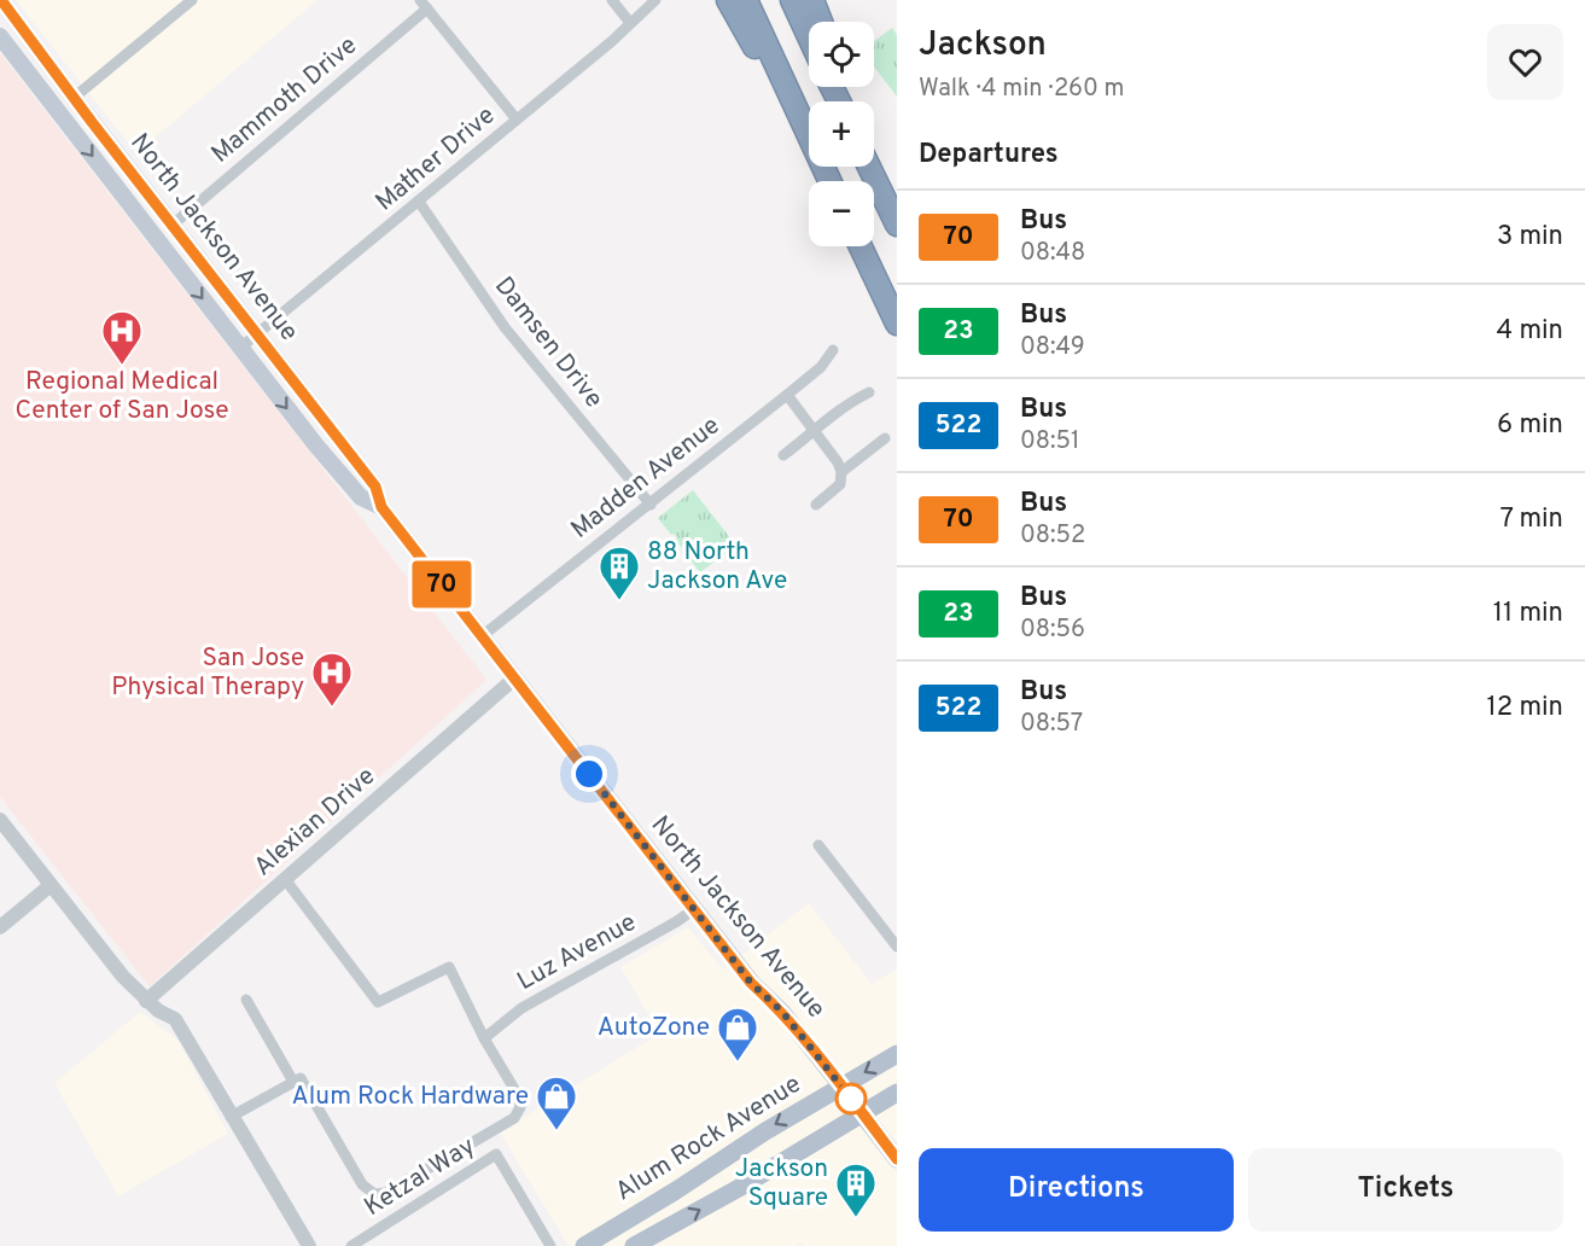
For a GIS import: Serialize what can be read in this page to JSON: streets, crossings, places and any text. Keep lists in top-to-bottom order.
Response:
{
  "streets": {
    "main road": ["North Jackson Avenue", "Alum Rock Avenue"],
    "street": [
      "Mammoth Drive",
      "Mather Drive",
      "Damsen Drive",
      "Madden Avenue",
      "Alexian Drive",
      "Luz Avenue",
      "Ketzal Way"
    ]
  },
  "crossings": [
    ["Mammoth Drive", "North Jackson Avenue"],
    ["Mather Drive", "North Jackson Avenue"],
    ["Mather Drive", "Damsen Drive"],
    ["North Jackson Avenue", "Madden Avenue"],
    ["North Jackson Avenue", "Alexian Drive"],
    ["North Jackson Avenue", "Luz Avenue"],
    ["North Jackson Avenue", "Alum Rock Avenue"],
    ["Damsen Drive", "Madden Avenue"]
  ],
  "places": {
    "hospital": ["Regional Medical Center of San Jose", "San Jose Physical Therapy"],
    "building": ["88 North Jackson Ave", "Jackson Square"],
    "shop": ["AutoZone", "Alum Rock Hardware"]
  },
  "lines": ["bus line 70"],
  "page": {
    "on_map": "70",
    "heading": [
      ["Jackson", "Walk · 4 min · 260 m"],
      "Departures"
    ],
    "map_buttons": ["+", "−"],
    "list": [
      {
        "mark": "70",
        "name": "Bus",
        "note": "08:48",
        "value": "3 min"
      },
      {
        "mark": "23",
        "name": "Bus",
        "note": "08:49",
        "value": "4 min"
      },
      {
        "mark": "522",
        "name": "Bus",
        "note": "08:51",
        "value": "6 min"
      },
      {
        "mark": "70",
        "name": "Bus",
        "note": "08:52",
        "value": "7 min"
      },
      {
        "mark": "23",
        "name": "Bus",
        "note": "08:56",
        "value": "11 min"
      },
      {
        "mark": "522",
        "name": "Bus",
        "note": "08:57",
        "value": "12 min"
      }
    ],
    "buttons": ["Directions", "Tickets"]
  }
}
